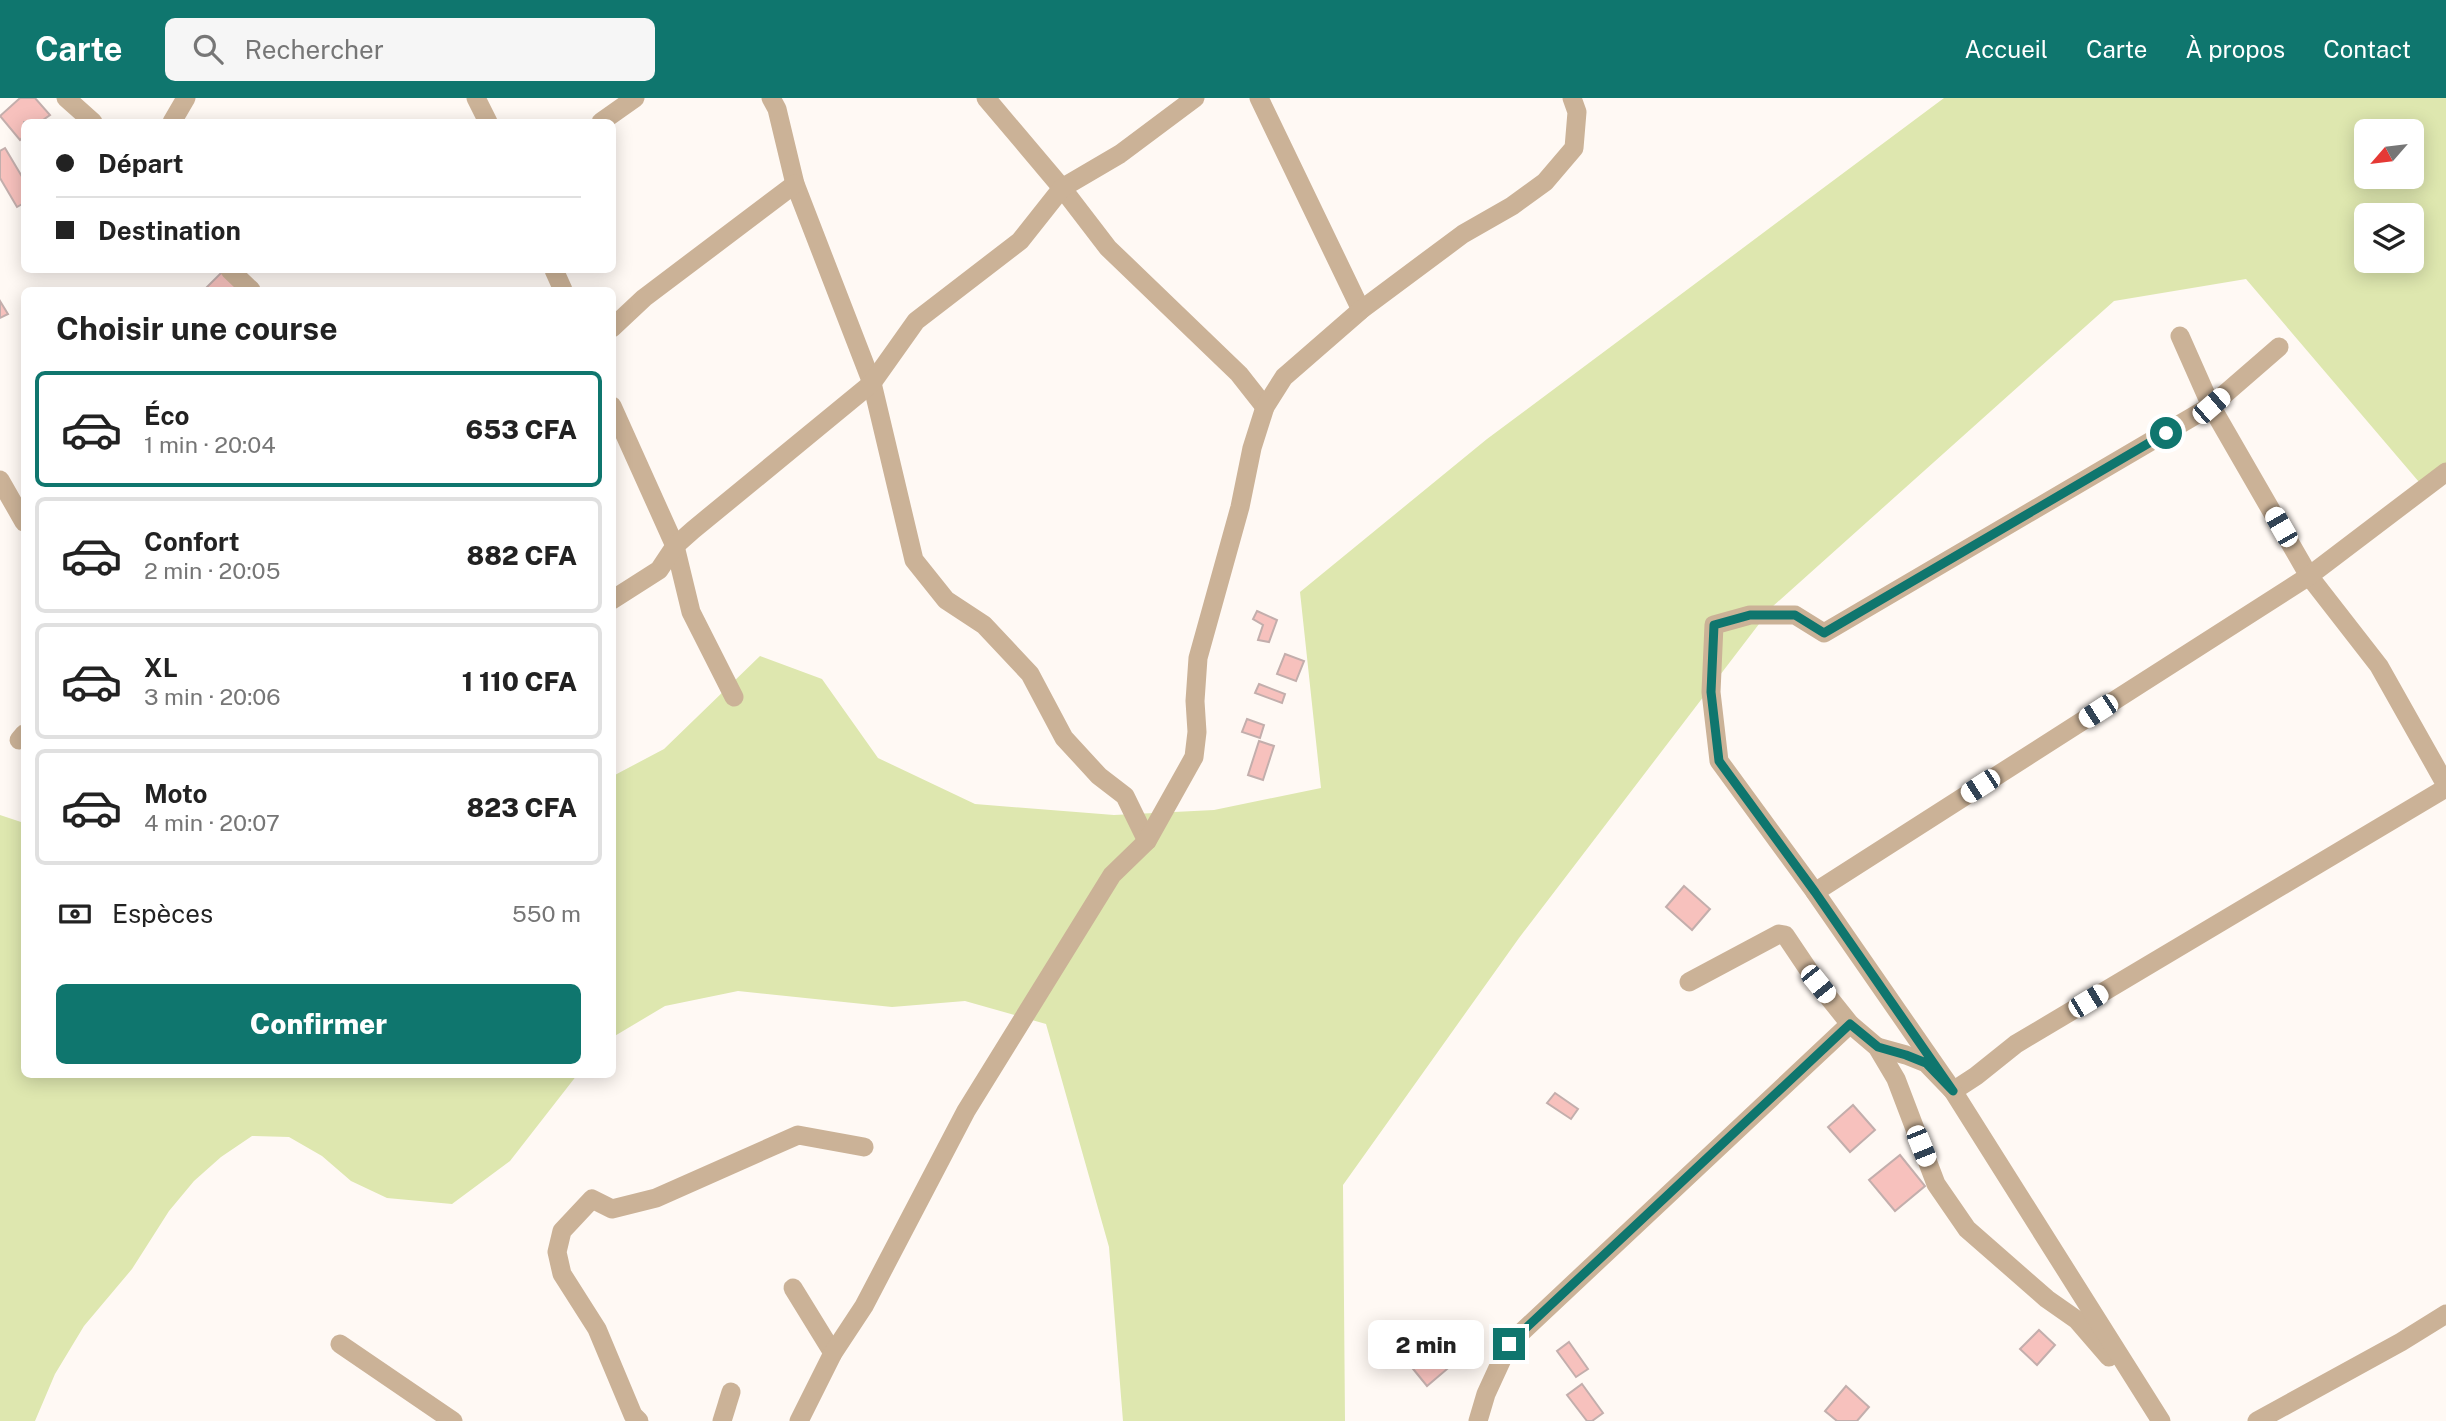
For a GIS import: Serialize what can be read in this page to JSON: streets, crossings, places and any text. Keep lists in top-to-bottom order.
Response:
{
  "north": "bottom left",
  "page": {
    "header": "Carte",
    "search": "Rechercher",
    "nav": [
      "Accueil",
      "Carte",
      "À propos",
      "Contact"
    ],
    "banner": ["Départ", "Destination"],
    "heading": "Choisir une course",
    "list": [
      {
        "name": "Éco",
        "note": "1 min · 20:04",
        "value": "653 CFA"
      },
      {
        "name": "Confort",
        "note": "2 min · 20:05",
        "value": "882 CFA"
      },
      {
        "name": "XL",
        "note": "3 min · 20:06",
        "value": "1 110 CFA"
      },
      {
        "name": "Moto",
        "note": "4 min · 20:07",
        "value": "823 CFA"
      }
    ],
    "pay": ["Espèces", "550 m"],
    "buttons": "Confirmer",
    "bubble": "2 min"
  }
}
